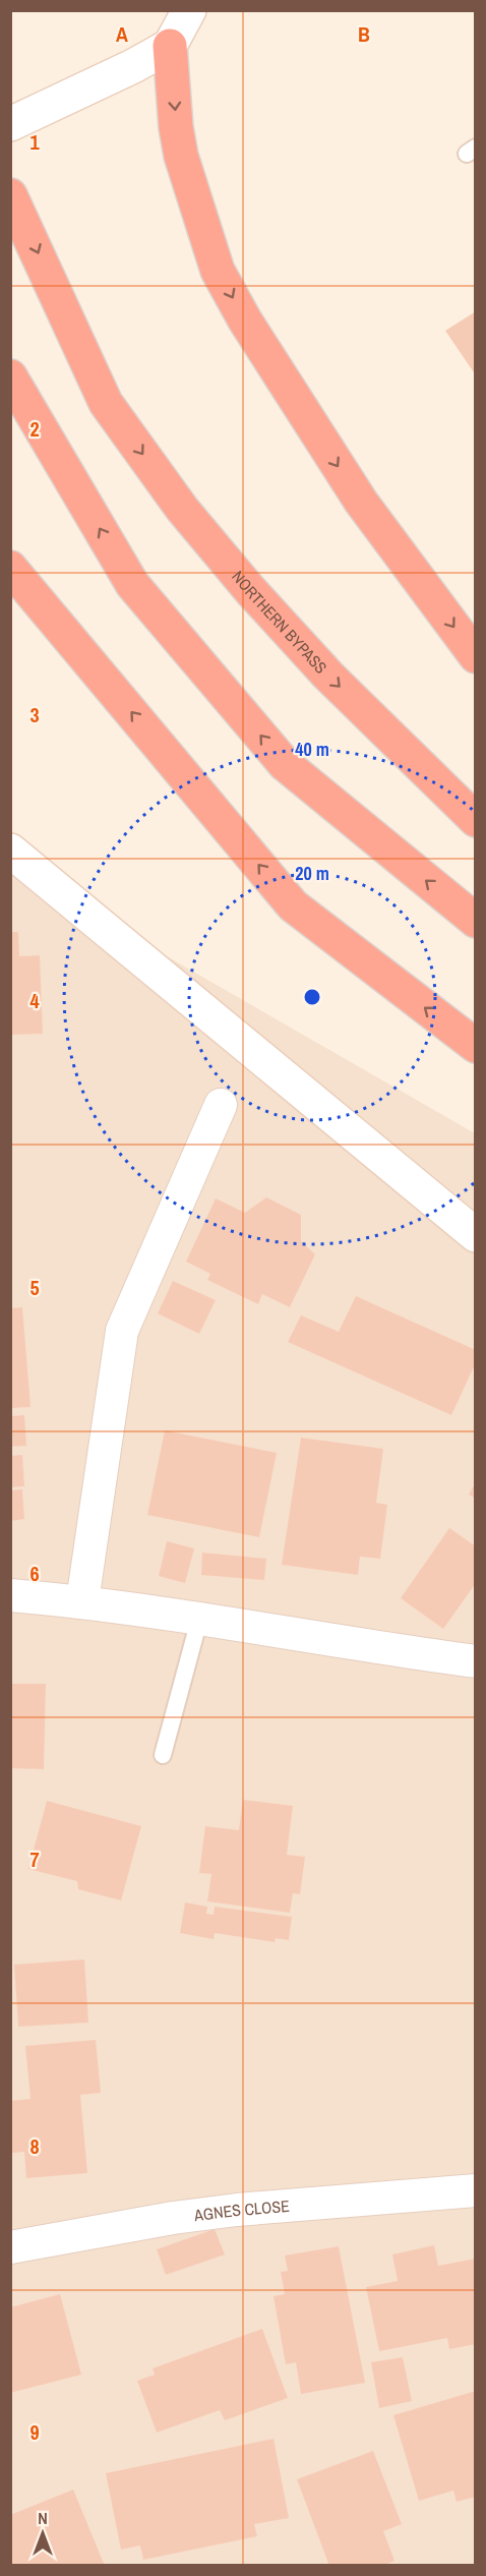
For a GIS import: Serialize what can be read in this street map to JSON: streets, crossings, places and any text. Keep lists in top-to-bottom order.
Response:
{
  "streets": {
    "highway": ["NORTHERN BYPASS"],
    "street": ["AGNES CLOSE"]
  },
  "north": "top",
  "grid": {
    "columns": ["A", "B"],
    "rows": [
      "1",
      "2",
      "3",
      "4",
      "5",
      "6",
      "7",
      "8",
      "9"
    ]
  },
  "rings": ["40 m", "20 m"]
}
